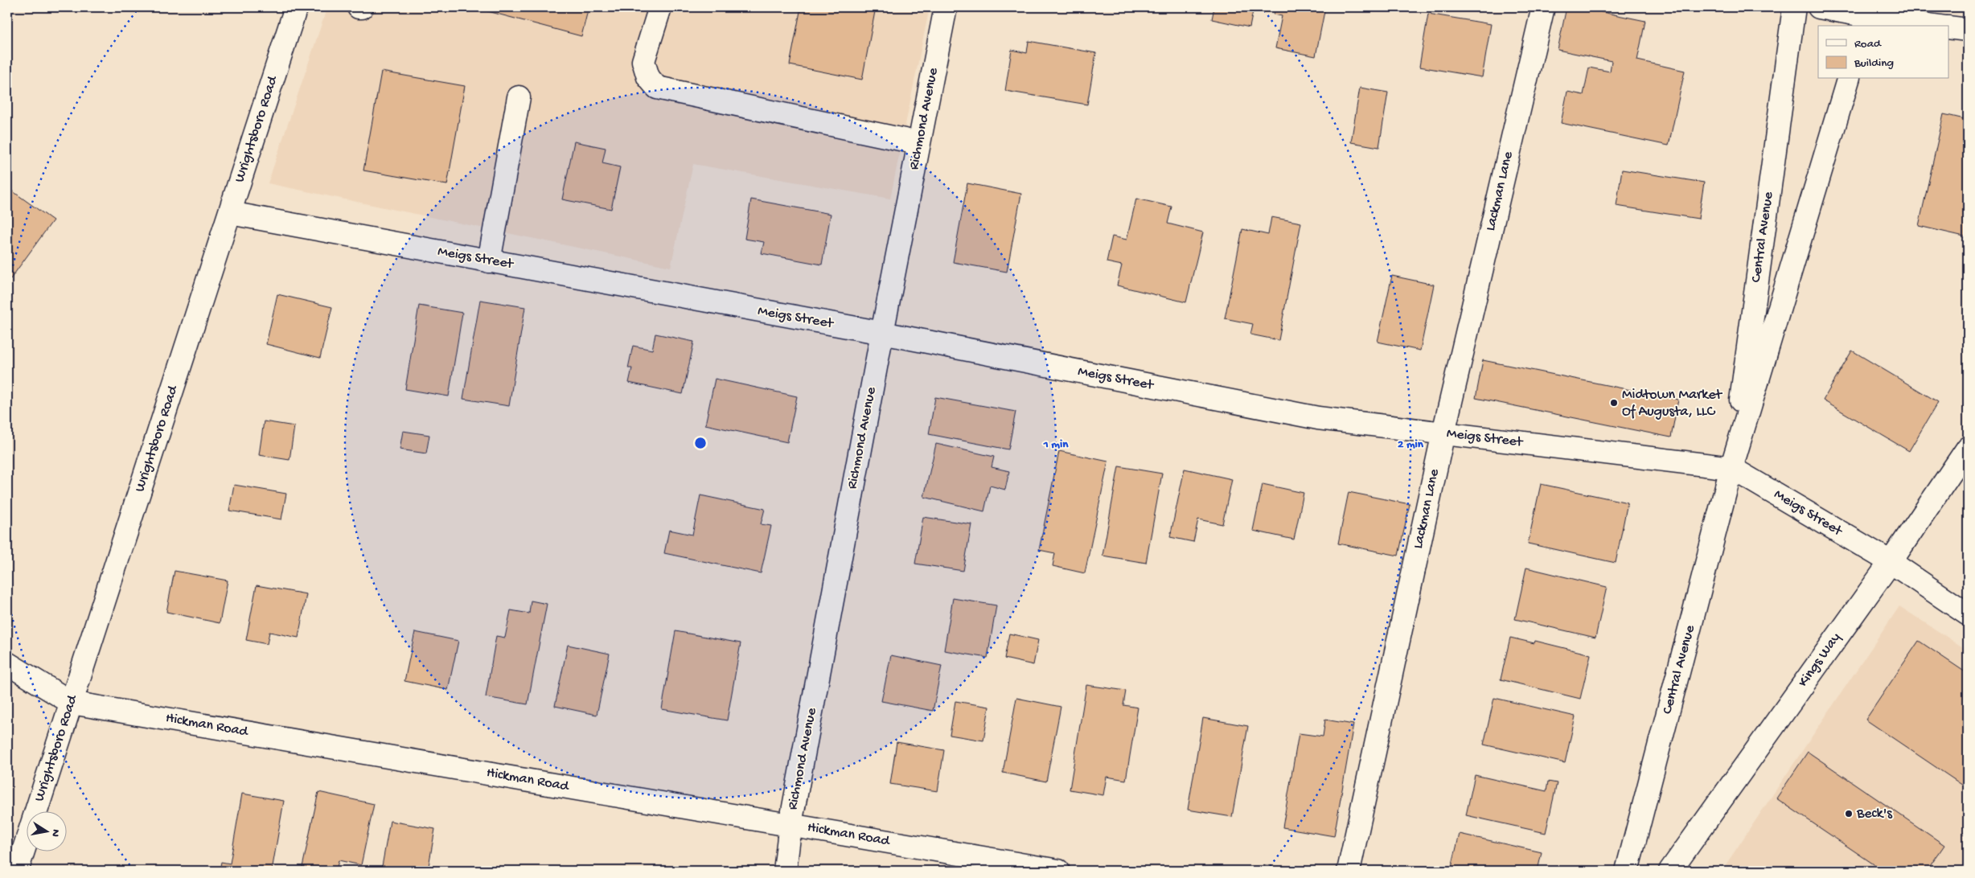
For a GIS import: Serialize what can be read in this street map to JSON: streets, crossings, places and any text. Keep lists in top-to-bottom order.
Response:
{
  "streets": {
    "street": [
      "Richmond Avenue",
      "Wrightsboro Road",
      "Lackman Lane",
      "Central Avenue",
      "Meigs Street",
      "Kings Way",
      "Hickman Road"
    ]
  },
  "crossings": [
    ["Richmond Avenue", "Meigs Street"],
    ["Richmond Avenue", "Hickman Road"],
    ["Wrightsboro Road", "Meigs Street"],
    ["Wrightsboro Road", "Hickman Road"],
    ["Lackman Lane", "Meigs Street"],
    ["Central Avenue", "Meigs Street"],
    ["Meigs Street", "Kings Way"]
  ],
  "places": ["Midtown Market Of Augusta, LLC", "Beck's"],
  "legend": ["Road", "Building"],
  "north": "right",
  "rings": ["1 min", "2 min"]
}
